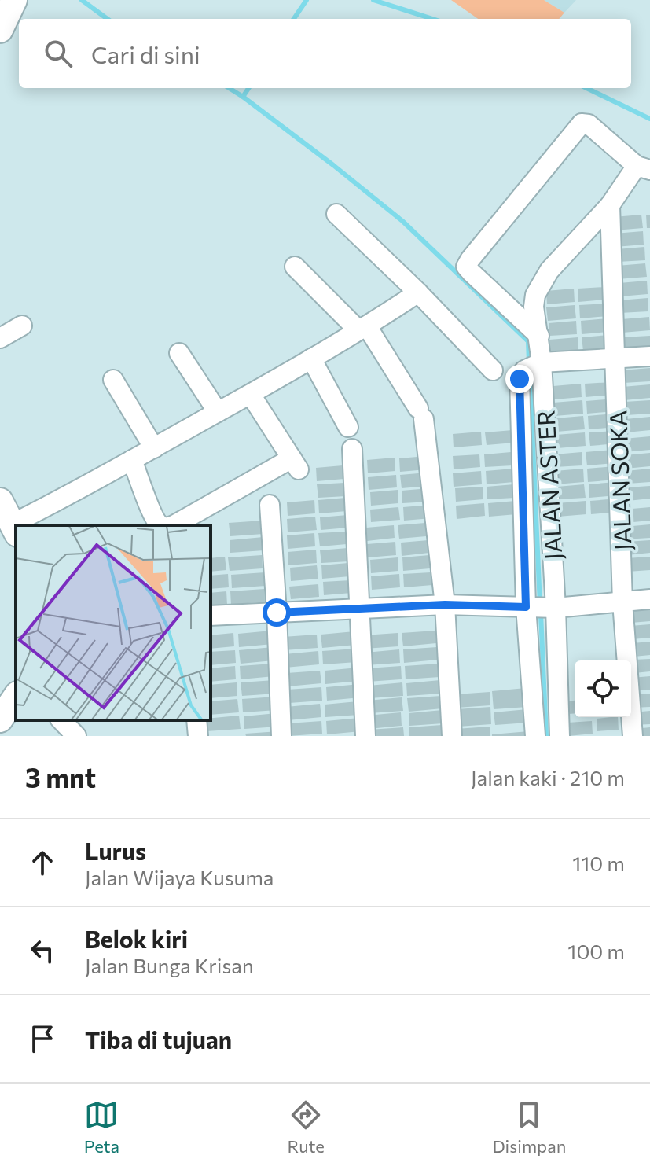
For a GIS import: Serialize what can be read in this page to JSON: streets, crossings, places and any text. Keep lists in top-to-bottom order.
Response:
{
  "streets": {
    "street": ["JALAN SOKA", "JALAN ASTER"]
  },
  "page": {
    "search": "Cari di sini",
    "heading": ["3 mnt", "Jalan kaki · 210 m"],
    "list": [
      ["Lurus", "Jalan Wijaya Kusuma", "110 m"],
      ["Belok kiri", "Jalan Bunga Krisan", "100 m"],
      "Tiba di tujuan"
    ],
    "nav": ["Peta", "Rute", "Disimpan"]
  }
}
